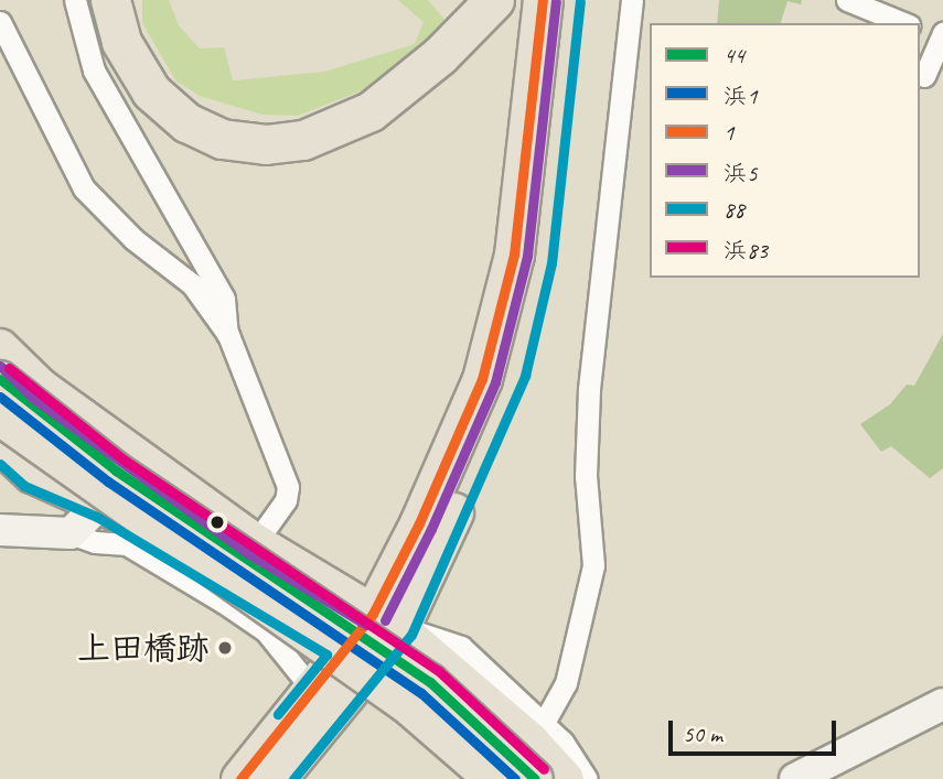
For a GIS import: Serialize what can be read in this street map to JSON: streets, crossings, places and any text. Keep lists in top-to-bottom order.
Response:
{
  "places": ["上田橋跡"],
  "lines": [
    "transit line 1",
    "transit line 浜5",
    "transit line 88",
    "transit line 浜83",
    "transit line 44",
    "transit line 浜1"
  ],
  "legend": [
    "44",
    "浜1",
    "1",
    "浜5",
    "88",
    "浜83"
  ],
  "scale_bar": "50 m"
}
